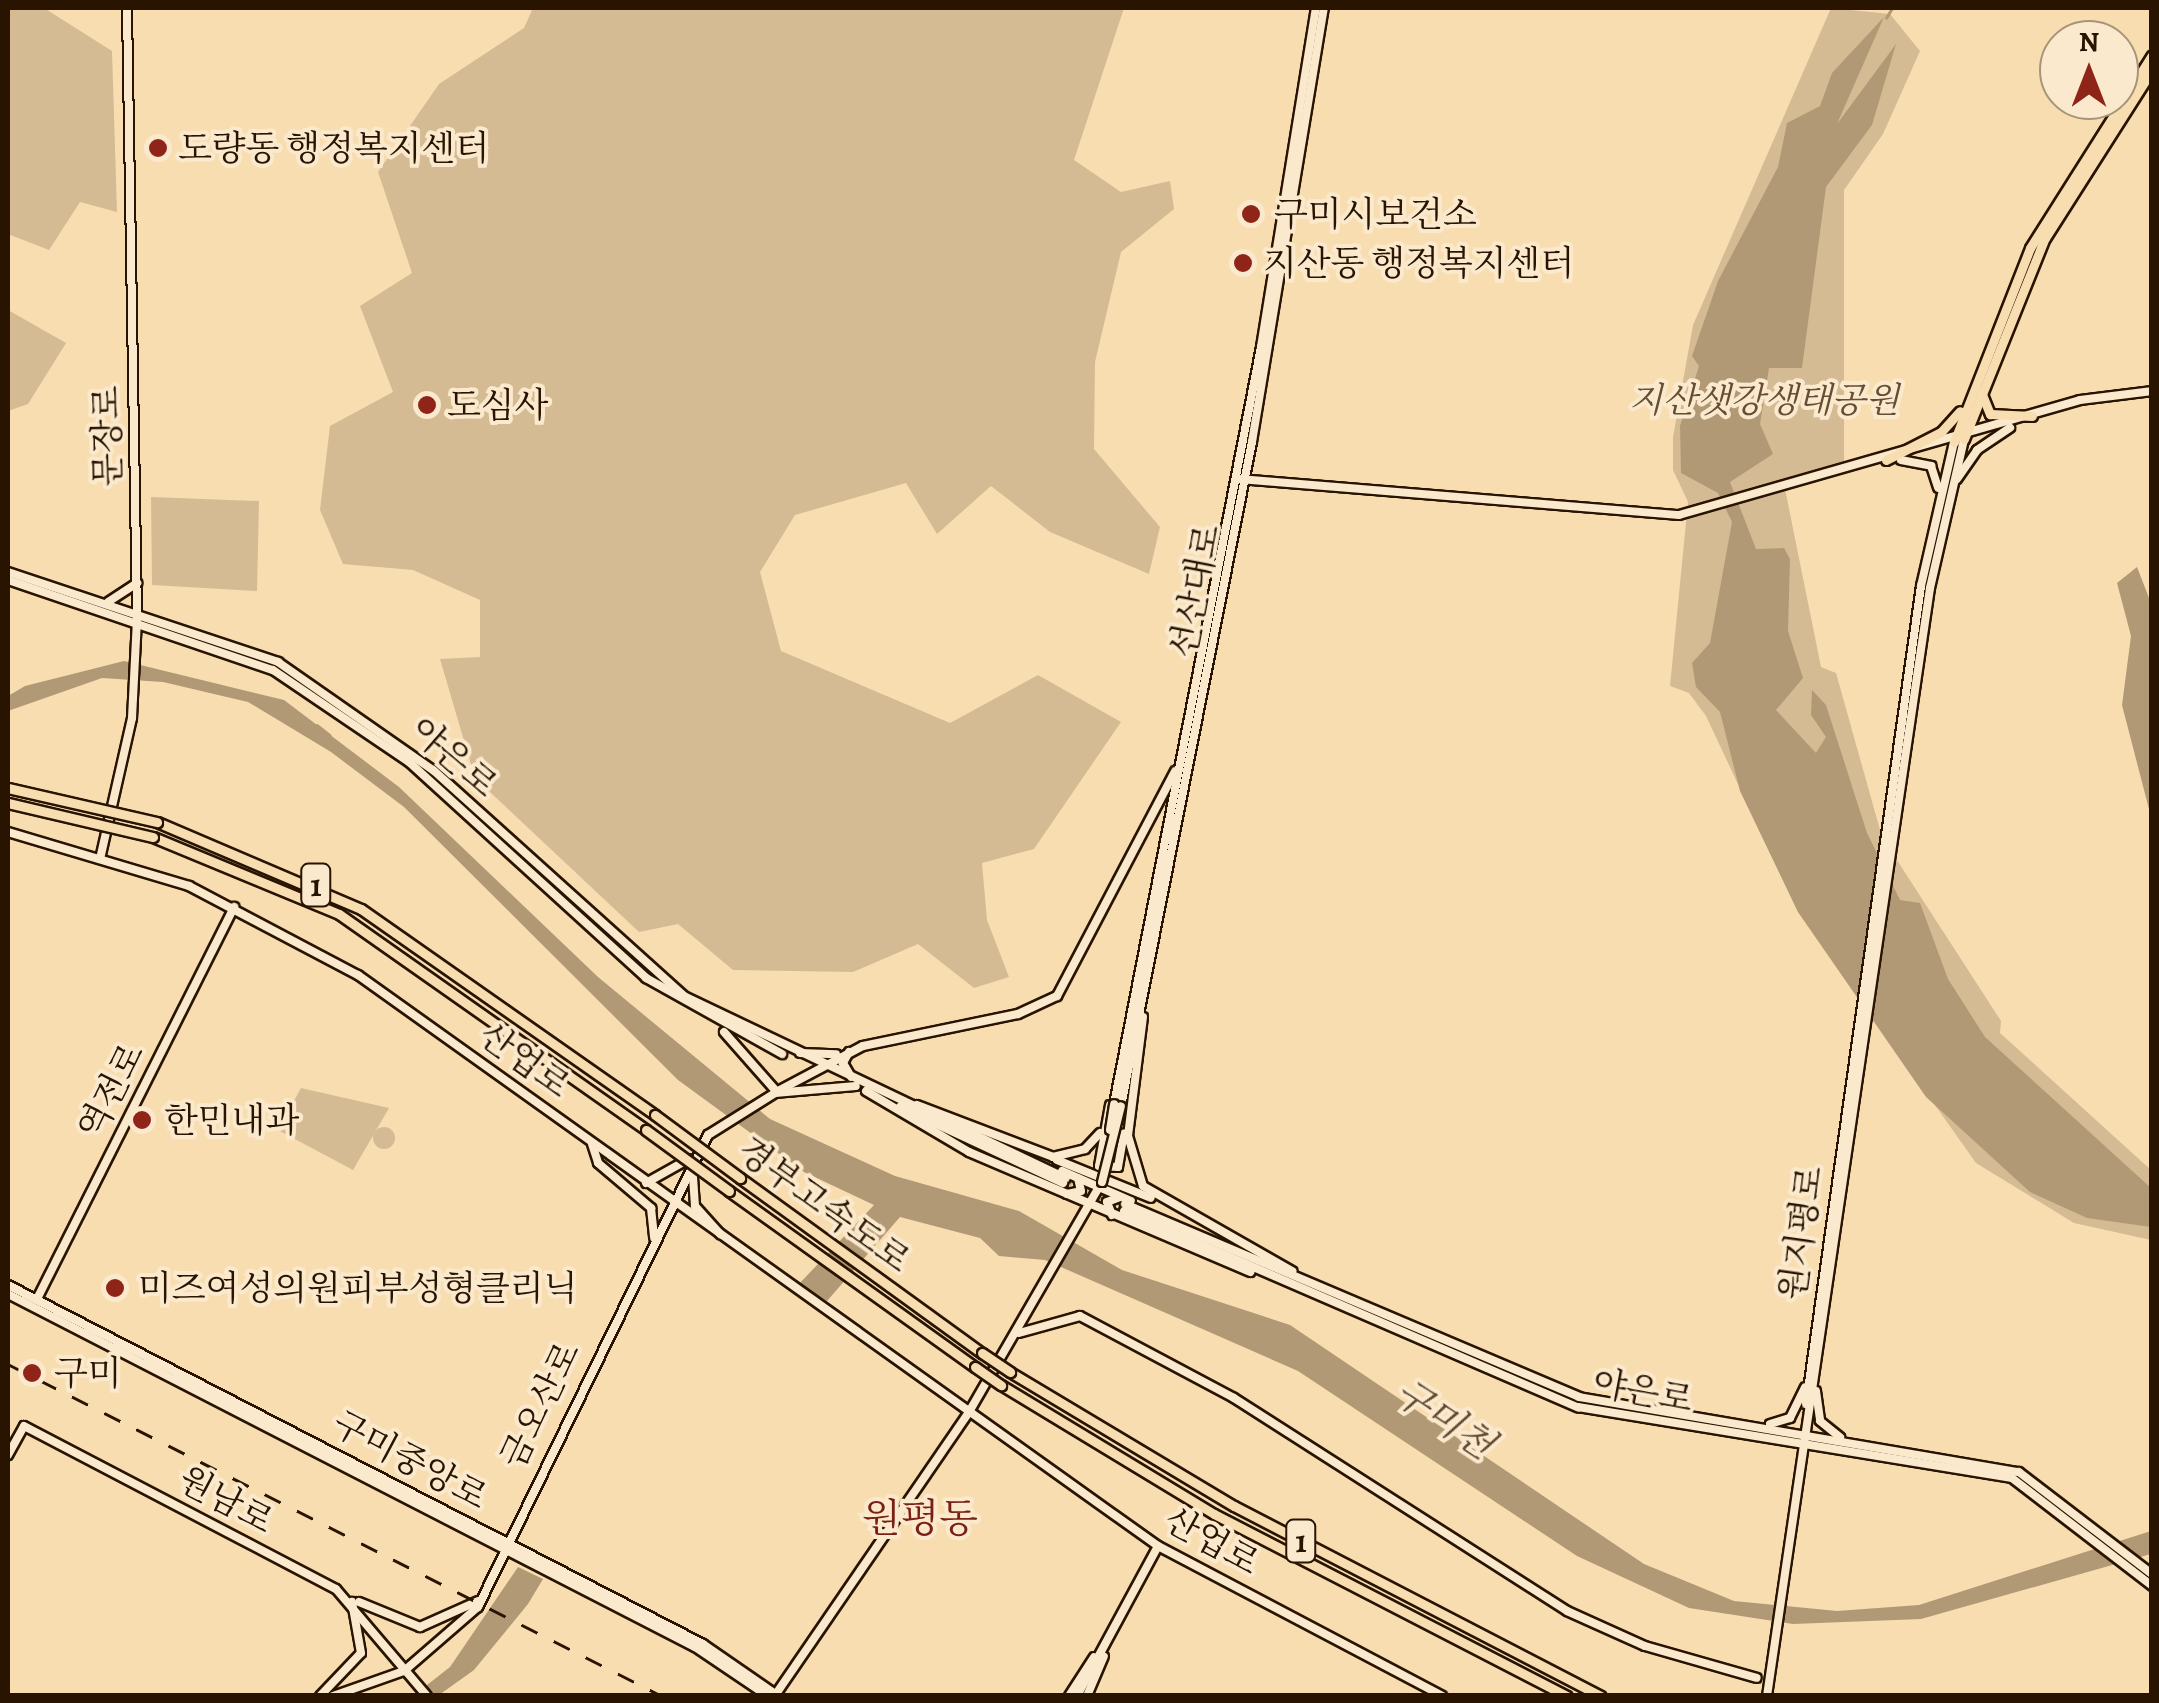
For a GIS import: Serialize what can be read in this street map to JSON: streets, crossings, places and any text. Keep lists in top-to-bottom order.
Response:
{
  "streets": {
    "highway": ["1", "경부고속도로"],
    "street": [
      "문장로",
      "선산대로",
      "야은로",
      "산업로",
      "역전로",
      "원지평로",
      "금오산로",
      "구미중앙로",
      "원남로"
    ]
  },
  "crossings": [
    ["문장로", "야은로"],
    ["문장로", "산업로"],
    ["야은로", "원지평로"],
    ["야은로", "금오산로"],
    ["산업로", "역전로"],
    ["산업로", "금오산로"],
    ["역전로", "구미중앙로"],
    ["금오산로", "구미중앙로"],
    ["금오산로", "원남로"]
  ],
  "districts": ["원평동"],
  "water": ["구미천"],
  "parks": ["지산샛강생태공원"],
  "places": [
    "도량동 행정복지센터",
    "구미시보건소",
    "지산동 행정복지센터",
    "도심사",
    "한민내과",
    "미즈여성의원피부성형클리닉",
    "구미"
  ],
  "north": "top"
}
